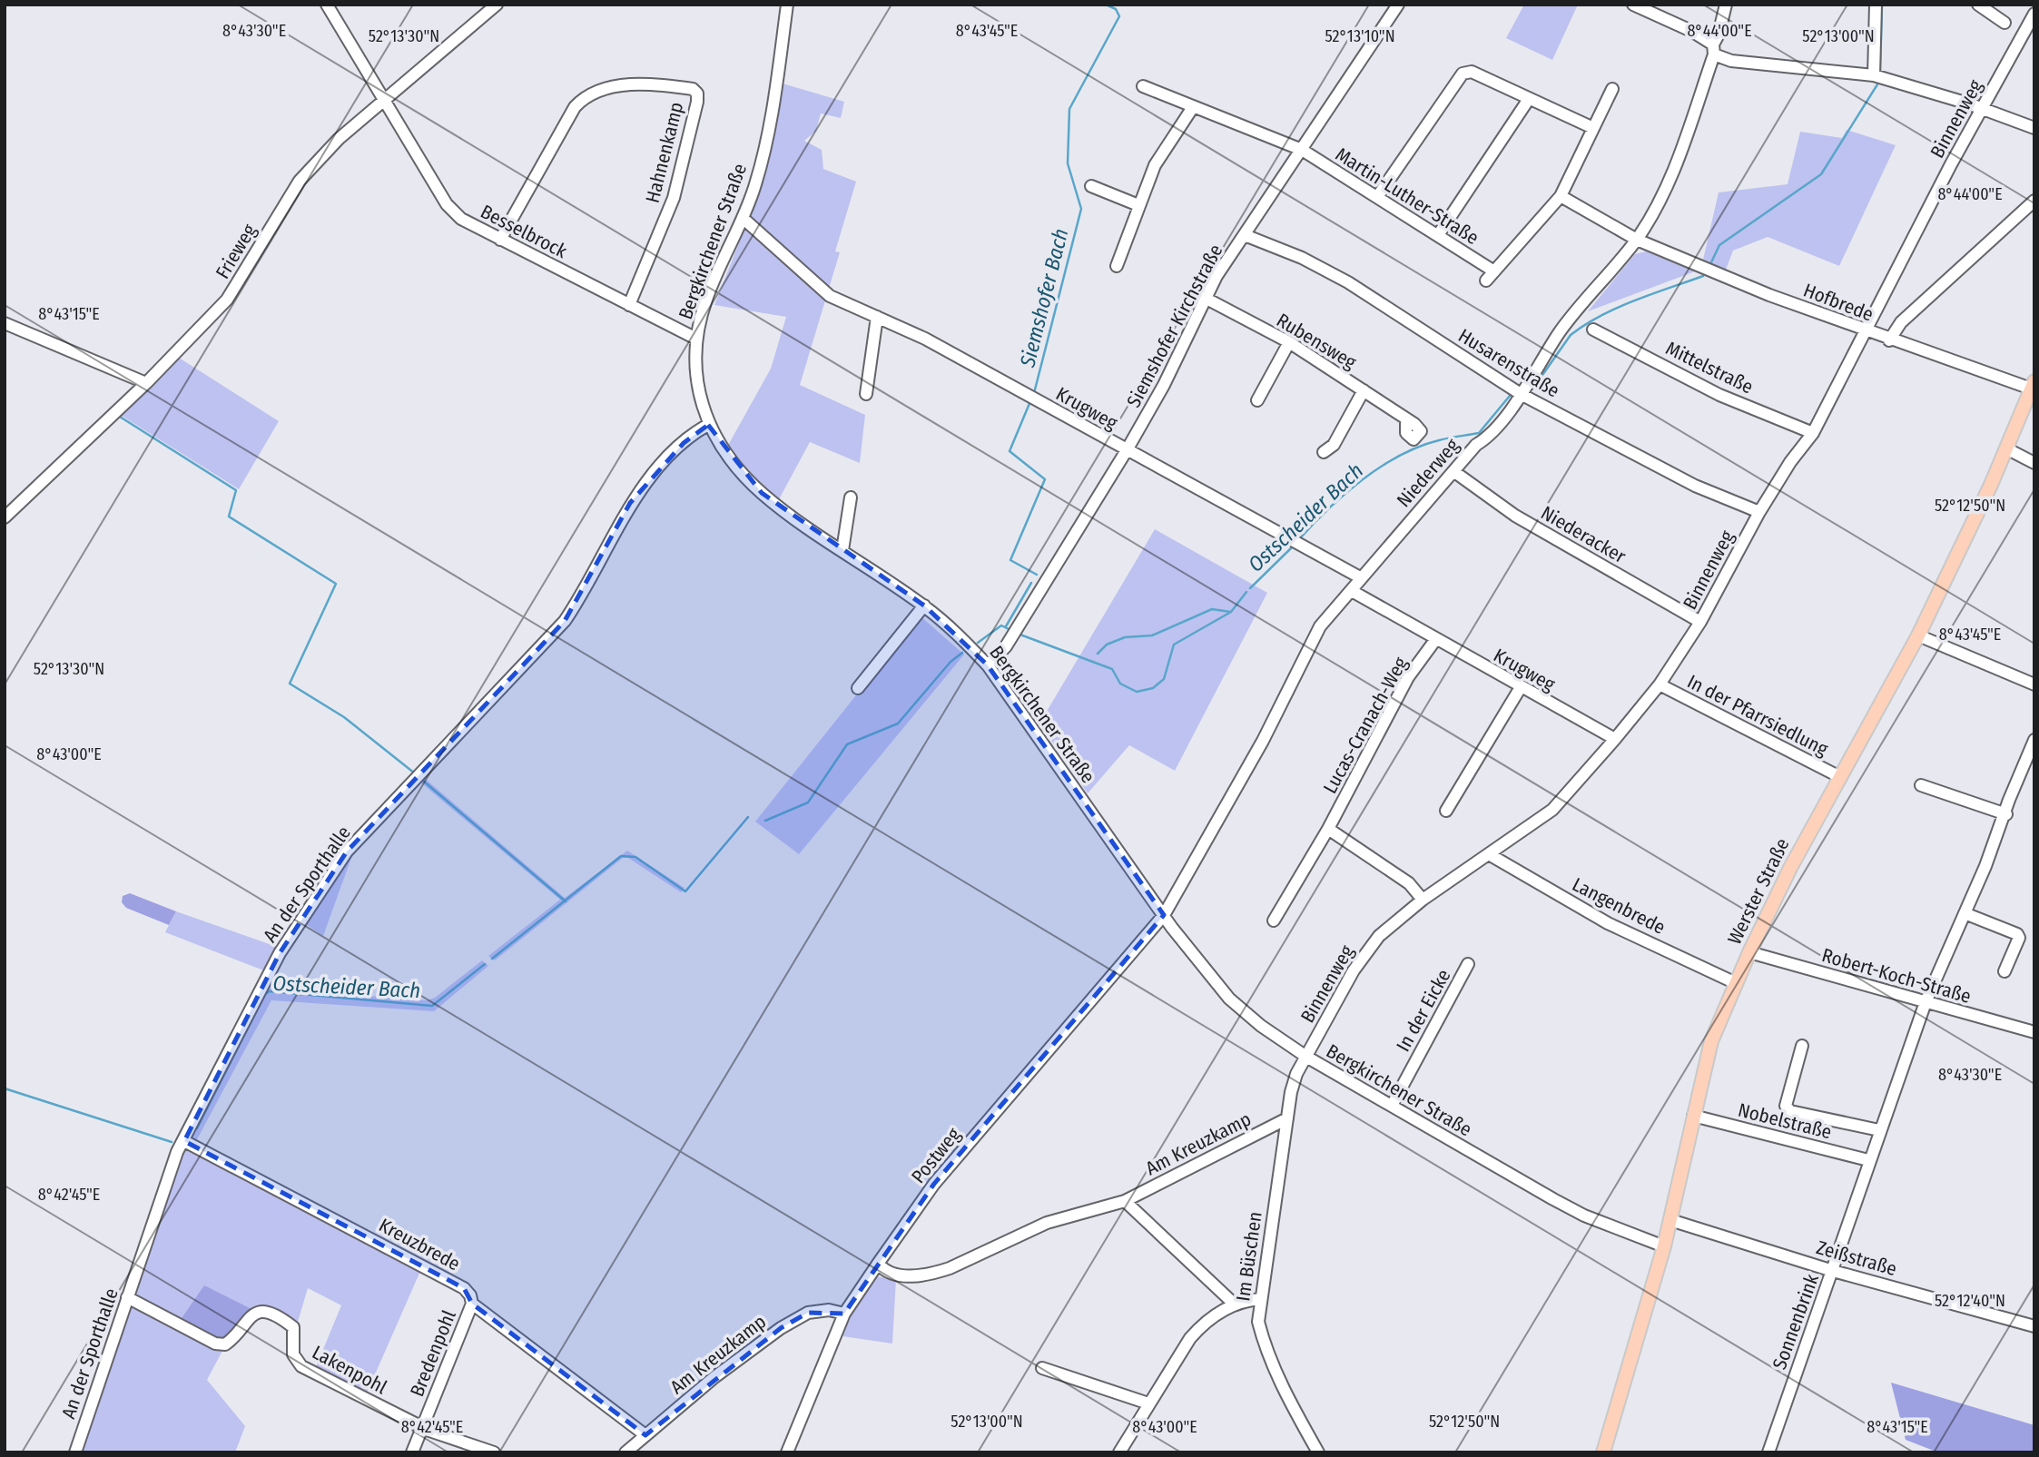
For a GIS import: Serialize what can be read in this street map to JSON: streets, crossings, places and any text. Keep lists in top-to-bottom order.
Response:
{
  "streets": {
    "main road": ["Werster Straße"],
    "street": [
      "Binnenweg",
      "Hahnenkamp",
      "Martin-Luther-Straße",
      "Besselbrock",
      "Bergkirchener Straße",
      "Frieweg",
      "Hofbrede",
      "Siemshofer Kirchstraße",
      "Rubensweg",
      "Husarenstraße",
      "Mittelstraße",
      "Krugweg",
      "Niederweg",
      "Niederacker",
      "In der Pfarrsiedlung",
      "Lucas-Cranach-Weg",
      "An der Sporthalle",
      "Langenbrede",
      "Robert-Koch-Straße",
      "In der Eicke",
      "Nobelstraße",
      "Am Kreuzkamp",
      "Postweg",
      "Kreuzbrede",
      "Im Büschen",
      "Zeißstraße",
      "Sonnenbrink",
      "Bredenpohl",
      "Lakenpohl"
    ]
  },
  "crossings": [
    ["Binnenweg", "Bergkirchener Straße"],
    ["Binnenweg", "Hofbrede"],
    ["Binnenweg", "Husarenstraße"],
    ["Binnenweg", "Mittelstraße"],
    ["Binnenweg", "Krugweg"],
    ["Binnenweg", "Niederacker"],
    ["Binnenweg", "In der Pfarrsiedlung"],
    ["Binnenweg", "Langenbrede"],
    ["Binnenweg", "Im Büschen"],
    ["Hahnenkamp", "Besselbrock"],
    ["Martin-Luther-Straße", "Hofbrede"],
    ["Martin-Luther-Straße", "Siemshofer Kirchstraße"],
    ["Besselbrock", "Bergkirchener Straße"],
    ["Besselbrock", "Frieweg"],
    ["Bergkirchener Straße", "Siemshofer Kirchstraße"],
    ["Bergkirchener Straße", "Krugweg"],
    ["Bergkirchener Straße", "Niederweg"],
    ["Bergkirchener Straße", "An der Sporthalle"],
    ["Bergkirchener Straße", "Werster Straße"],
    ["Bergkirchener Straße", "In der Eicke"],
    ["Bergkirchener Straße", "Postweg"],
    ["Bergkirchener Straße", "Im Büschen"],
    ["Hofbrede", "Niederweg"],
    ["Hofbrede", "Werster Straße"],
    ["Siemshofer Kirchstraße", "Rubensweg"],
    ["Siemshofer Kirchstraße", "Husarenstraße"],
    ["Siemshofer Kirchstraße", "Krugweg"],
    ["Husarenstraße", "Niederweg"],
    ["Krugweg", "Niederweg"],
    ["Krugweg", "Lucas-Cranach-Weg"],
    ["Niederweg", "Niederacker"],
    ["Niederweg", "Postweg"],
    ["In der Pfarrsiedlung", "Werster Straße"],
    ["An der Sporthalle", "Kreuzbrede"],
    ["An der Sporthalle", "Lakenpohl"],
    ["Werster Straße", "Langenbrede"],
    ["Werster Straße", "Robert-Koch-Straße"],
    ["Werster Straße", "Nobelstraße"],
    ["Werster Straße", "Zeißstraße"],
    ["Robert-Koch-Straße", "Sonnenbrink"],
    ["Nobelstraße", "Sonnenbrink"],
    ["Am Kreuzkamp", "Postweg"],
    ["Am Kreuzkamp", "Kreuzbrede"],
    ["Am Kreuzkamp", "Im Büschen"],
    ["Kreuzbrede", "Bredenpohl"],
    ["Zeißstraße", "Sonnenbrink"],
    ["Bredenpohl", "Lakenpohl"]
  ],
  "water": ["Siemshofer Bach", "Ostscheider Bach"],
  "coordinates": [
    "8°43'30\"E",
    "8°43'45\"E",
    "8°44'00\"E",
    "52°13'30\"N",
    "52°13'10\"N",
    "52°13'00\"N",
    "8°43'15\"E",
    "52°12'50\"N",
    "8°43'00\"E",
    "8°42'45\"E",
    "52°12'40\"N"
  ]
}
